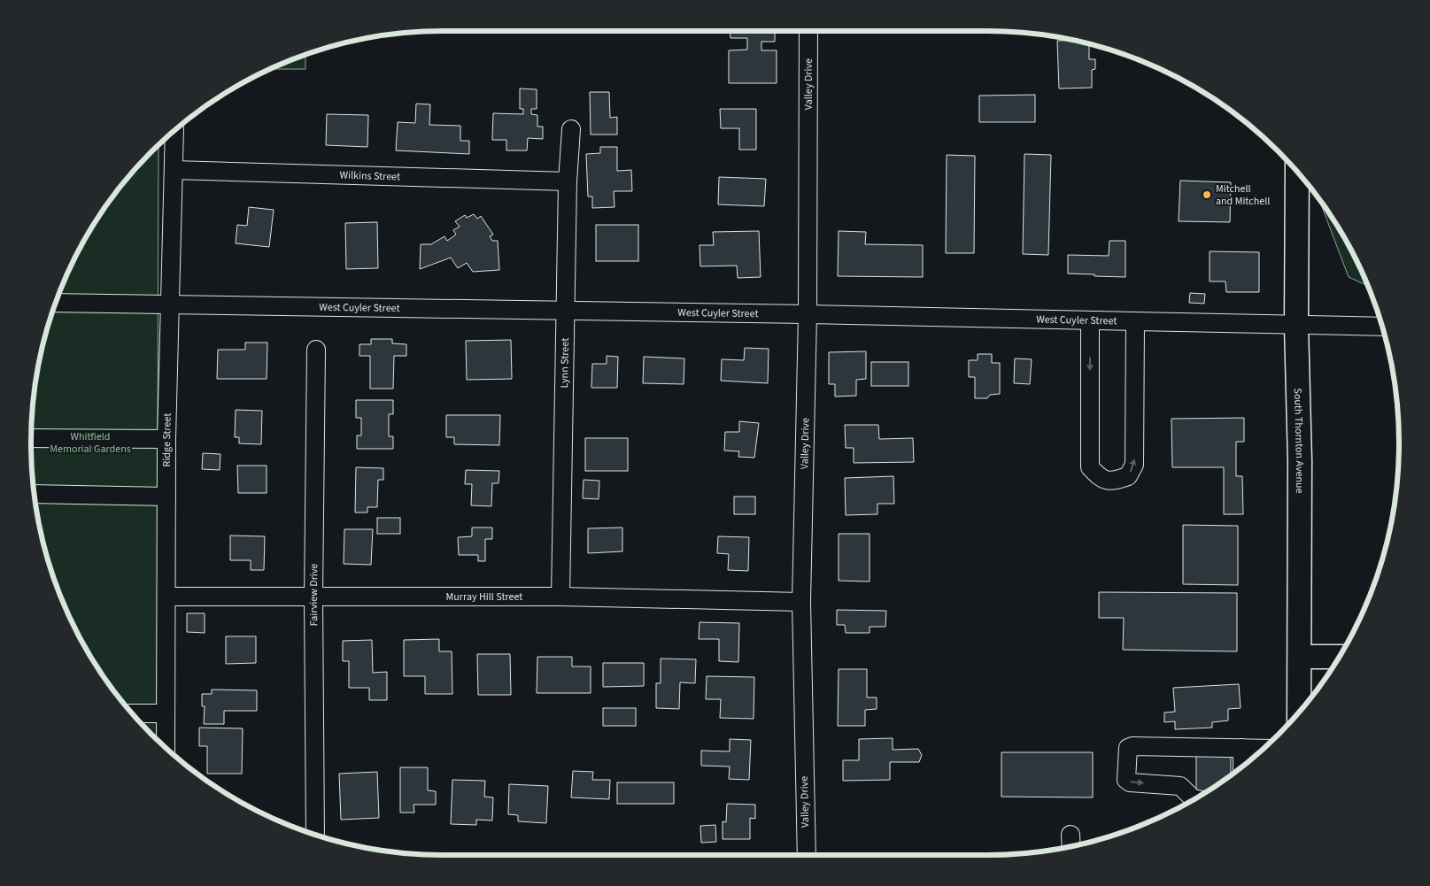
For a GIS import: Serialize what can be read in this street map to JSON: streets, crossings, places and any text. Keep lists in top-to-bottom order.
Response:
{
  "streets": {
    "main road": ["South Thornton Avenue"],
    "street": [
      "Valley Drive",
      "Wilkins Street",
      "West Cuyler Street",
      "Lynn Street",
      "Ridge Street",
      "Fairview Drive",
      "Murray Hill Street"
    ]
  },
  "crossings": [
    ["Valley Drive", "West Cuyler Street"],
    ["Valley Drive", "Murray Hill Street"],
    ["Wilkins Street", "Lynn Street"],
    ["Wilkins Street", "Ridge Street"],
    ["West Cuyler Street", "Lynn Street"],
    ["West Cuyler Street", "Ridge Street"],
    ["West Cuyler Street", "South Thornton Avenue"],
    ["Lynn Street", "Murray Hill Street"],
    ["Ridge Street", "Murray Hill Street"],
    ["Fairview Drive", "Murray Hill Street"]
  ],
  "parks": ["Whitfield Memorial Gardens"],
  "places": ["Mitchell and Mitchell"]
}
